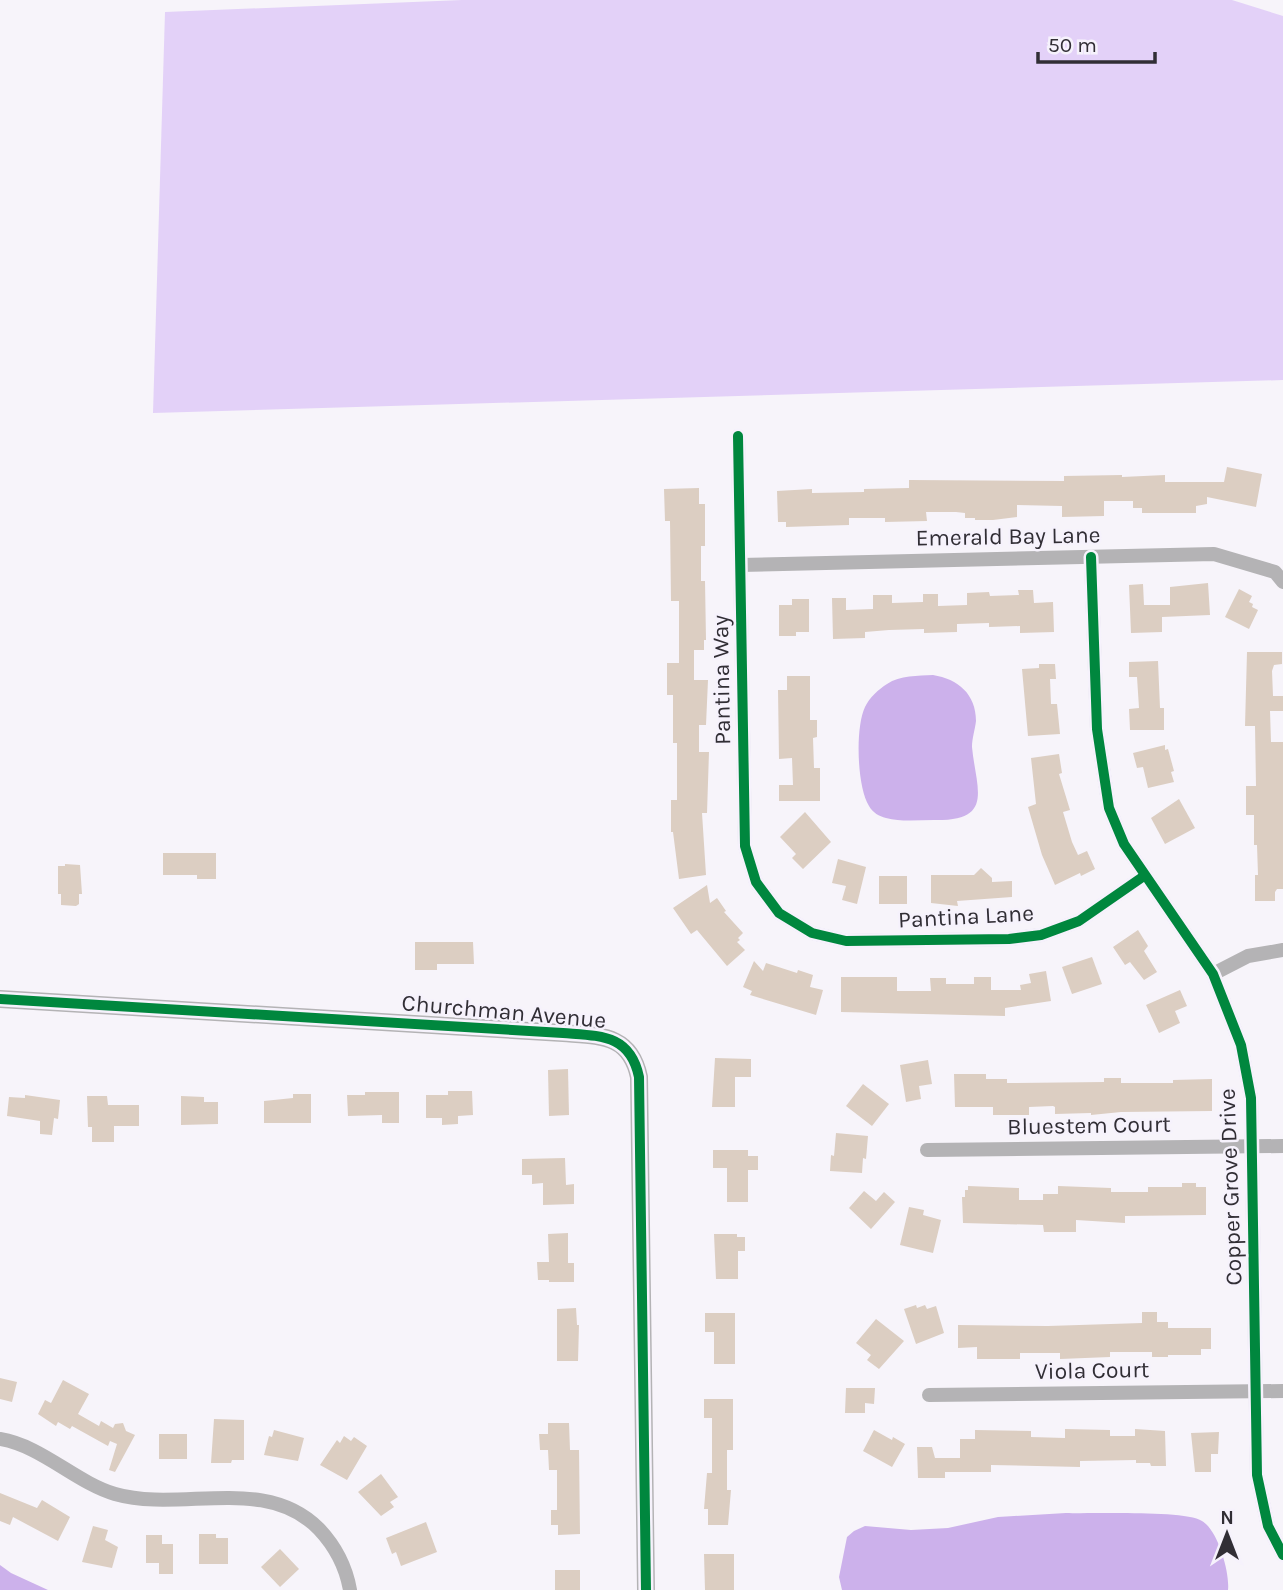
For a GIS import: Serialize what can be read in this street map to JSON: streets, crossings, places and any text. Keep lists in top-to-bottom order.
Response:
{
  "streets": {
    "street": [
      "Emerald Bay Lane",
      "Pantina Way",
      "Pantina Lane",
      "Churchman Avenue",
      "Bluestem Court",
      "Copper Grove Drive",
      "Viola Court"
    ]
  },
  "crossings": [
    ["Emerald Bay Lane", "Pantina Way"],
    ["Emerald Bay Lane", "Copper Grove Drive"],
    ["Pantina Way", "Pantina Lane"],
    ["Pantina Lane", "Copper Grove Drive"],
    ["Bluestem Court", "Copper Grove Drive"],
    ["Copper Grove Drive", "Viola Court"]
  ],
  "scale_bar": "50 m",
  "north": "top"
}
